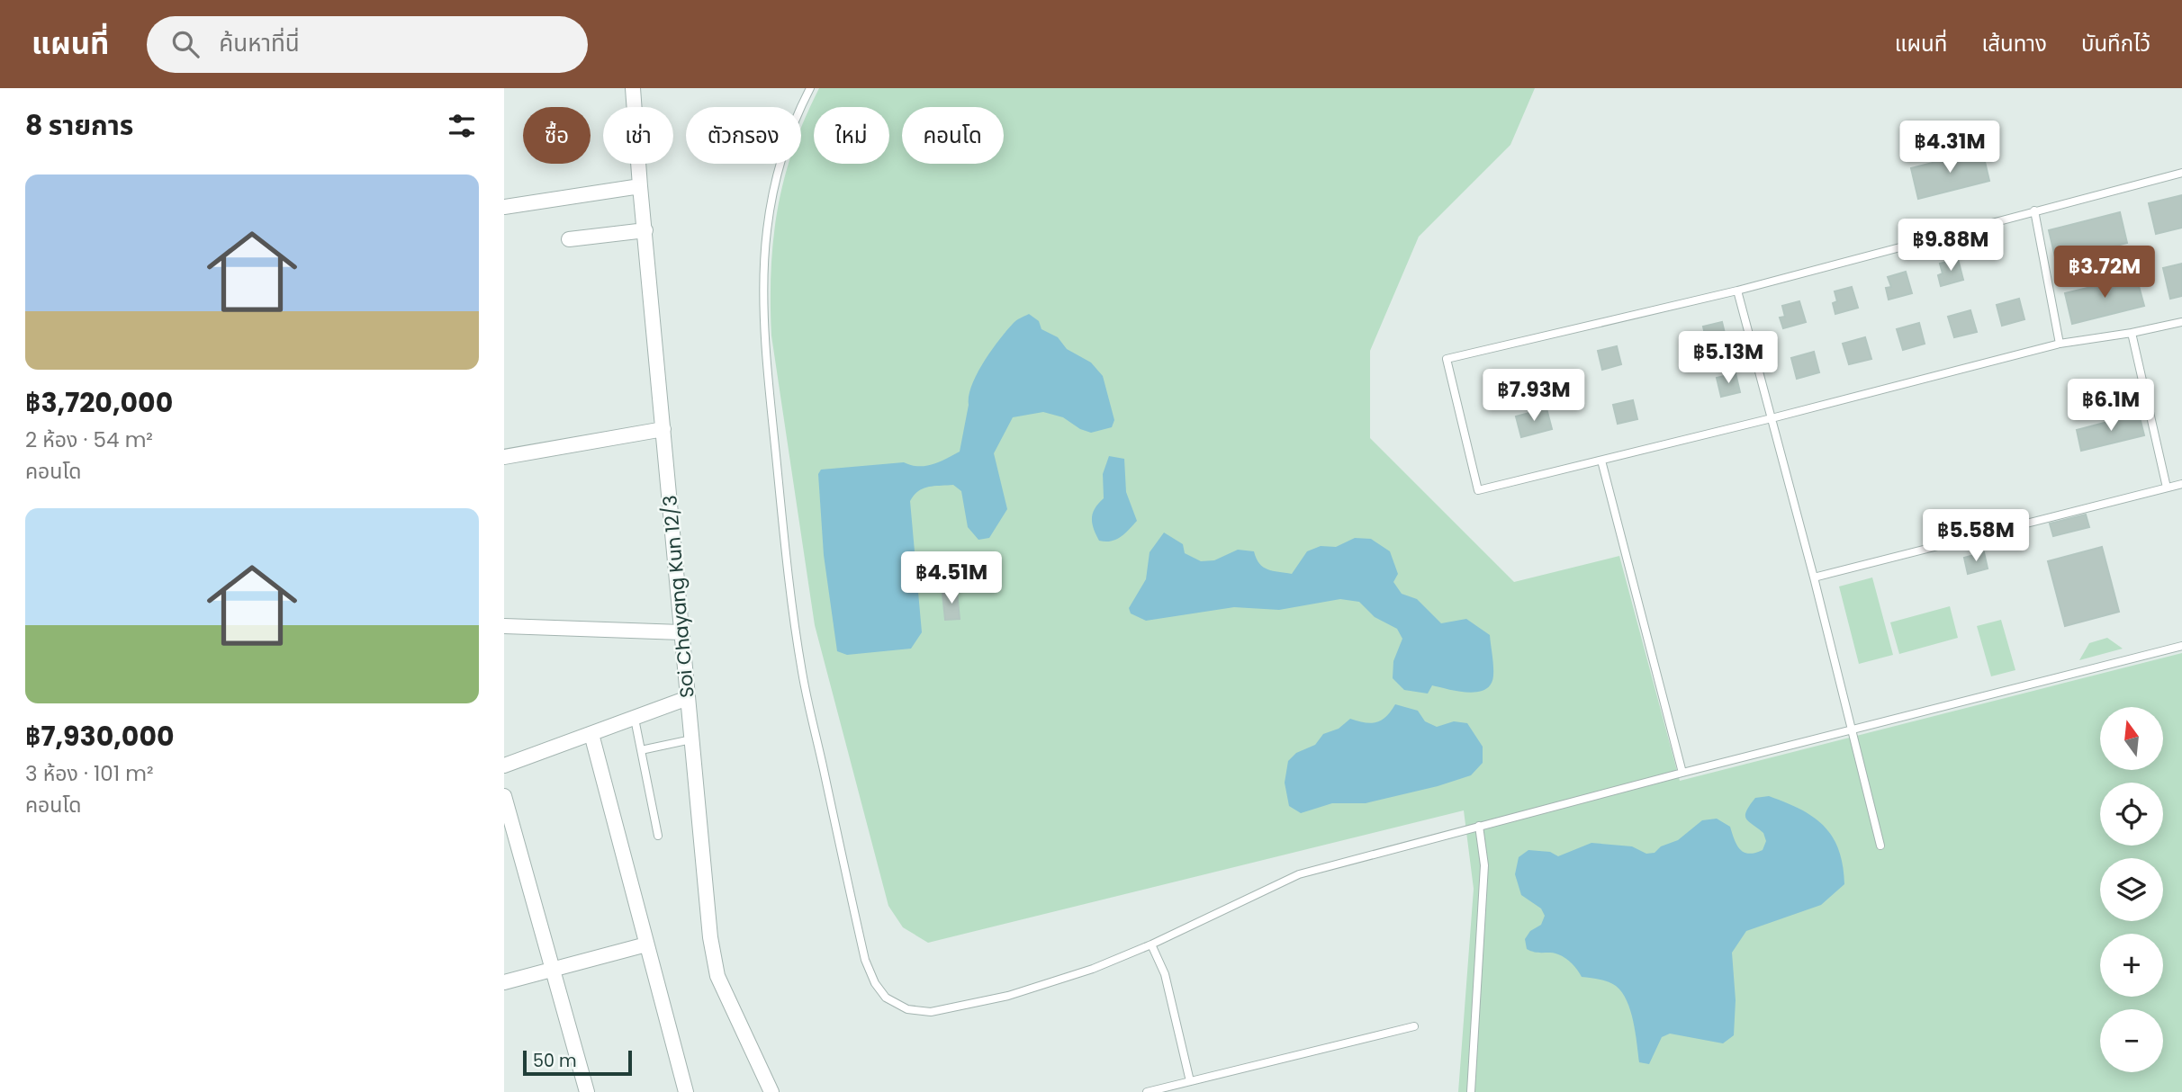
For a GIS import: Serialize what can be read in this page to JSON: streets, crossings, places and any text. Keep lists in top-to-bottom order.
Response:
{
  "streets": {
    "street": ["Soi Chayang Kun 12/3"]
  },
  "scale_bar": "50 m",
  "north": "top",
  "page": {
    "header": "แผนที่",
    "search": "ค้นหาที่นี่",
    "nav": ["แผนที่", "เส้นทาง", "บันทึกไว้"],
    "heading": "8 รายการ",
    "chip": [
      "ซื้อ",
      "เช่า",
      "ตัวกรอง",
      "ใหม่",
      "คอนโด"
    ],
    "price": [
      "฿4.31M",
      "฿9.88M",
      "฿3.72M",
      "฿5.13M",
      "฿7.93M",
      "฿6.1M",
      "฿5.58M",
      "฿4.51M"
    ],
    "list": [
      {
        "name": "฿3,720,000",
        "note": "2 ห้อง · 54 m² · คอนโด"
      },
      {
        "name": "฿7,930,000",
        "note": "3 ห้อง · 101 m² · คอนโด"
      }
    ],
    "map_buttons": ["+", "−"],
    "scale": "50 m"
  }
}
